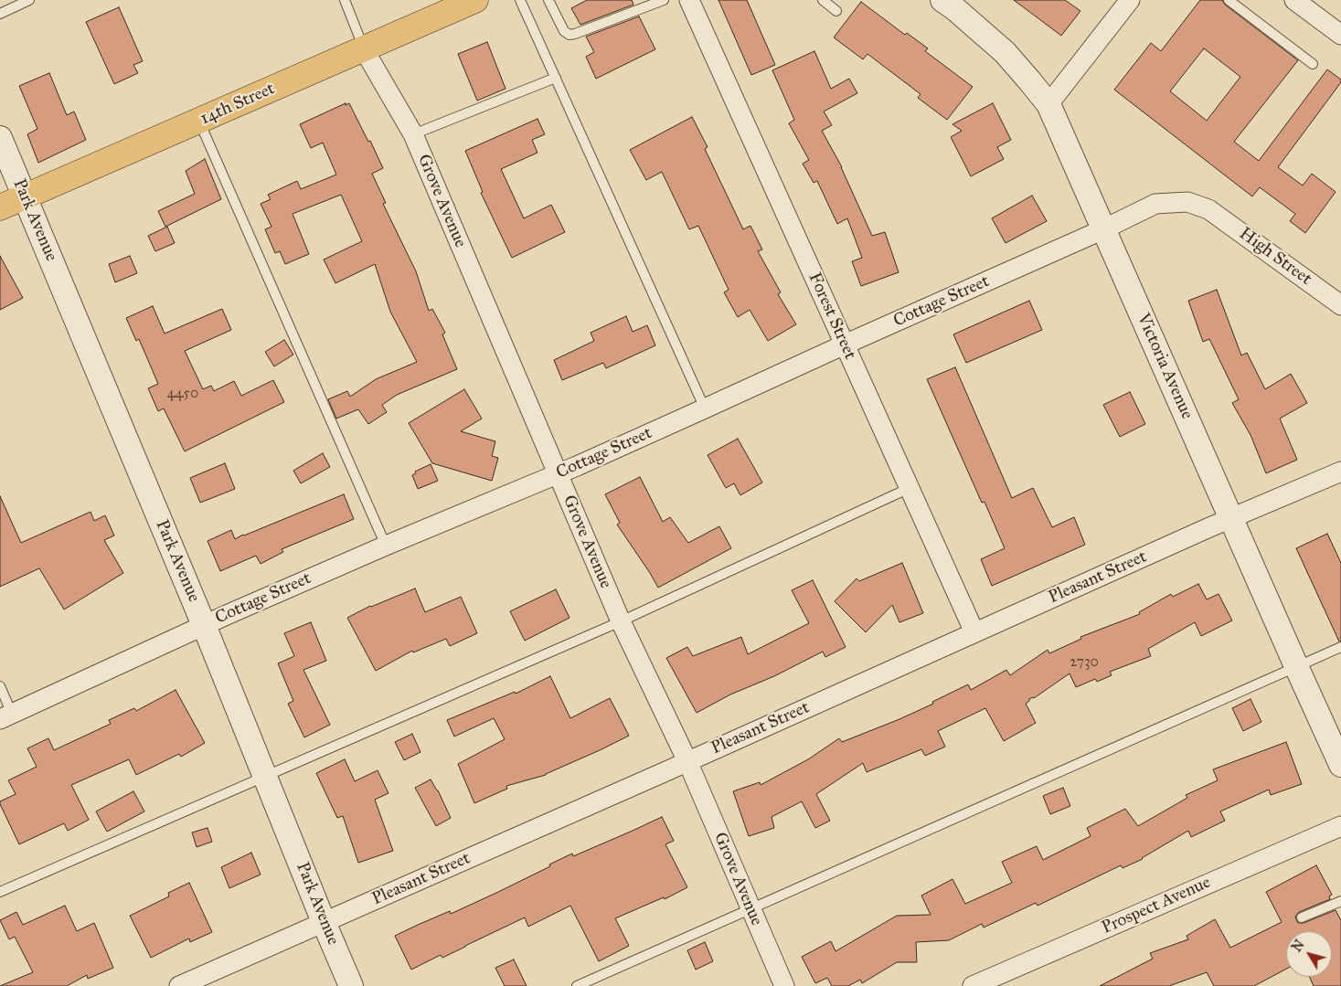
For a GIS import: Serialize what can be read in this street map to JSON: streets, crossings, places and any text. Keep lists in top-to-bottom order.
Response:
{
  "streets": {
    "main road": ["14th Street"],
    "street": [
      "Grove Avenue",
      "Park Avenue",
      "High Street",
      "Cottage Street",
      "Forest Street",
      "Victoria Avenue",
      "Pleasant Street",
      "Prospect Avenue"
    ]
  },
  "crossings": [
    ["14th Street", "Grove Avenue"],
    ["14th Street", "Park Avenue"],
    ["Grove Avenue", "Cottage Street"],
    ["Grove Avenue", "Pleasant Street"],
    ["Park Avenue", "Cottage Street"],
    ["Park Avenue", "Pleasant Street"],
    ["High Street", "Cottage Street"],
    ["Cottage Street", "Forest Street"],
    ["Cottage Street", "Victoria Avenue"],
    ["Forest Street", "Pleasant Street"],
    ["Victoria Avenue", "Pleasant Street"]
  ],
  "house_numbers": ["4450", "2730"],
  "north": "top left"
}
